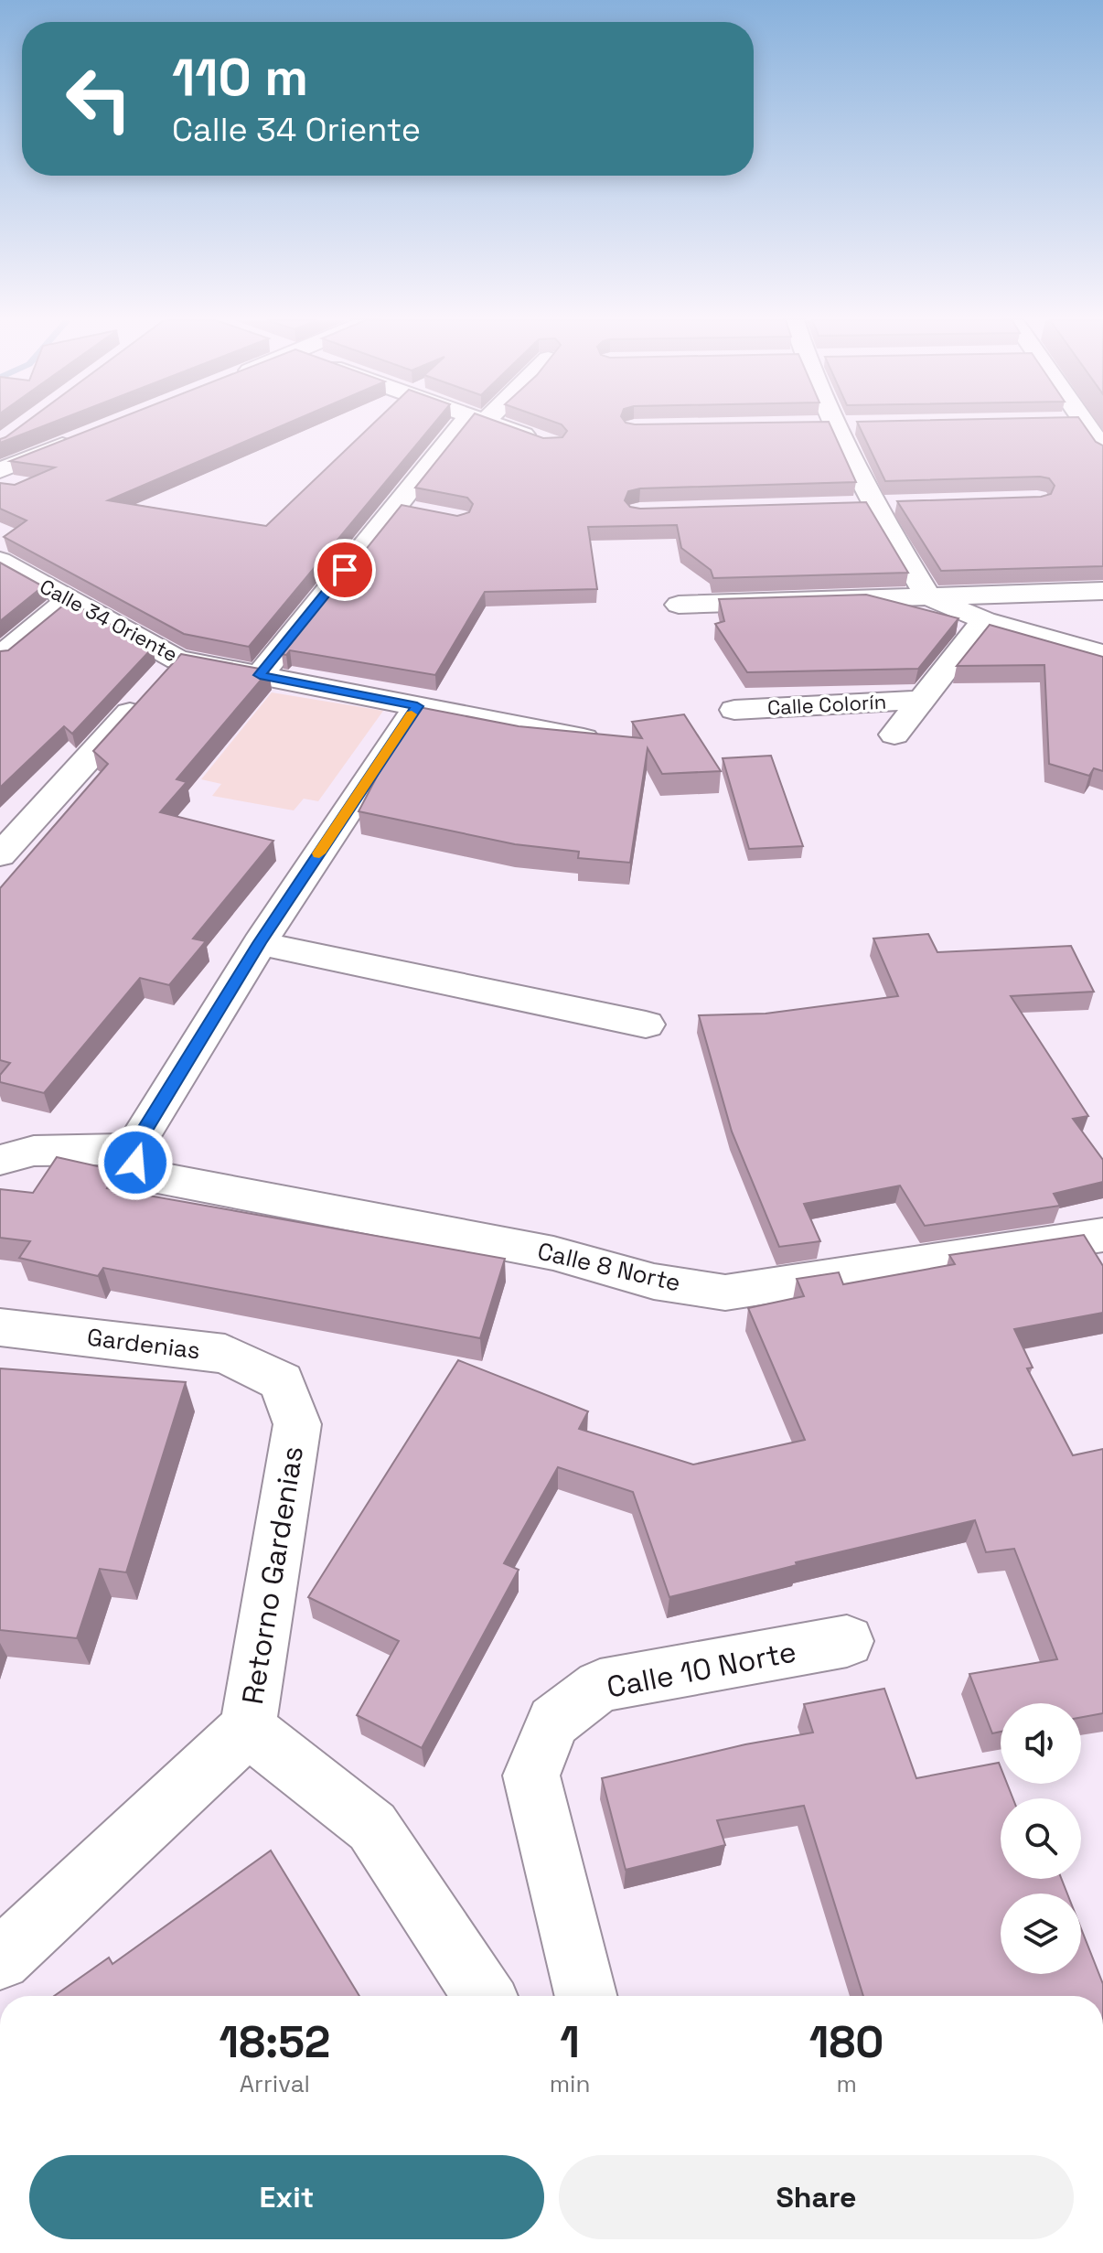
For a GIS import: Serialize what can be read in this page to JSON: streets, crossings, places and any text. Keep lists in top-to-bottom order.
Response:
{
  "streets": {
    "street": [
      "Calle 34 Oriente",
      "Calle Colorín",
      "Calle 8 Norte",
      "Gardenias",
      "Retorno Gardenias",
      "Calle 10 Norte"
    ]
  },
  "crossings": [
    ["Gardenias", "Retorno Gardenias"]
  ],
  "page": {
    "turn": ["110 m", "Calle 34 Oriente"],
    "eta": [
      "18:52",
      "Arrival",
      "1",
      "min",
      "180",
      "m"
    ],
    "buttons": ["Exit", "Share"]
  }
}
